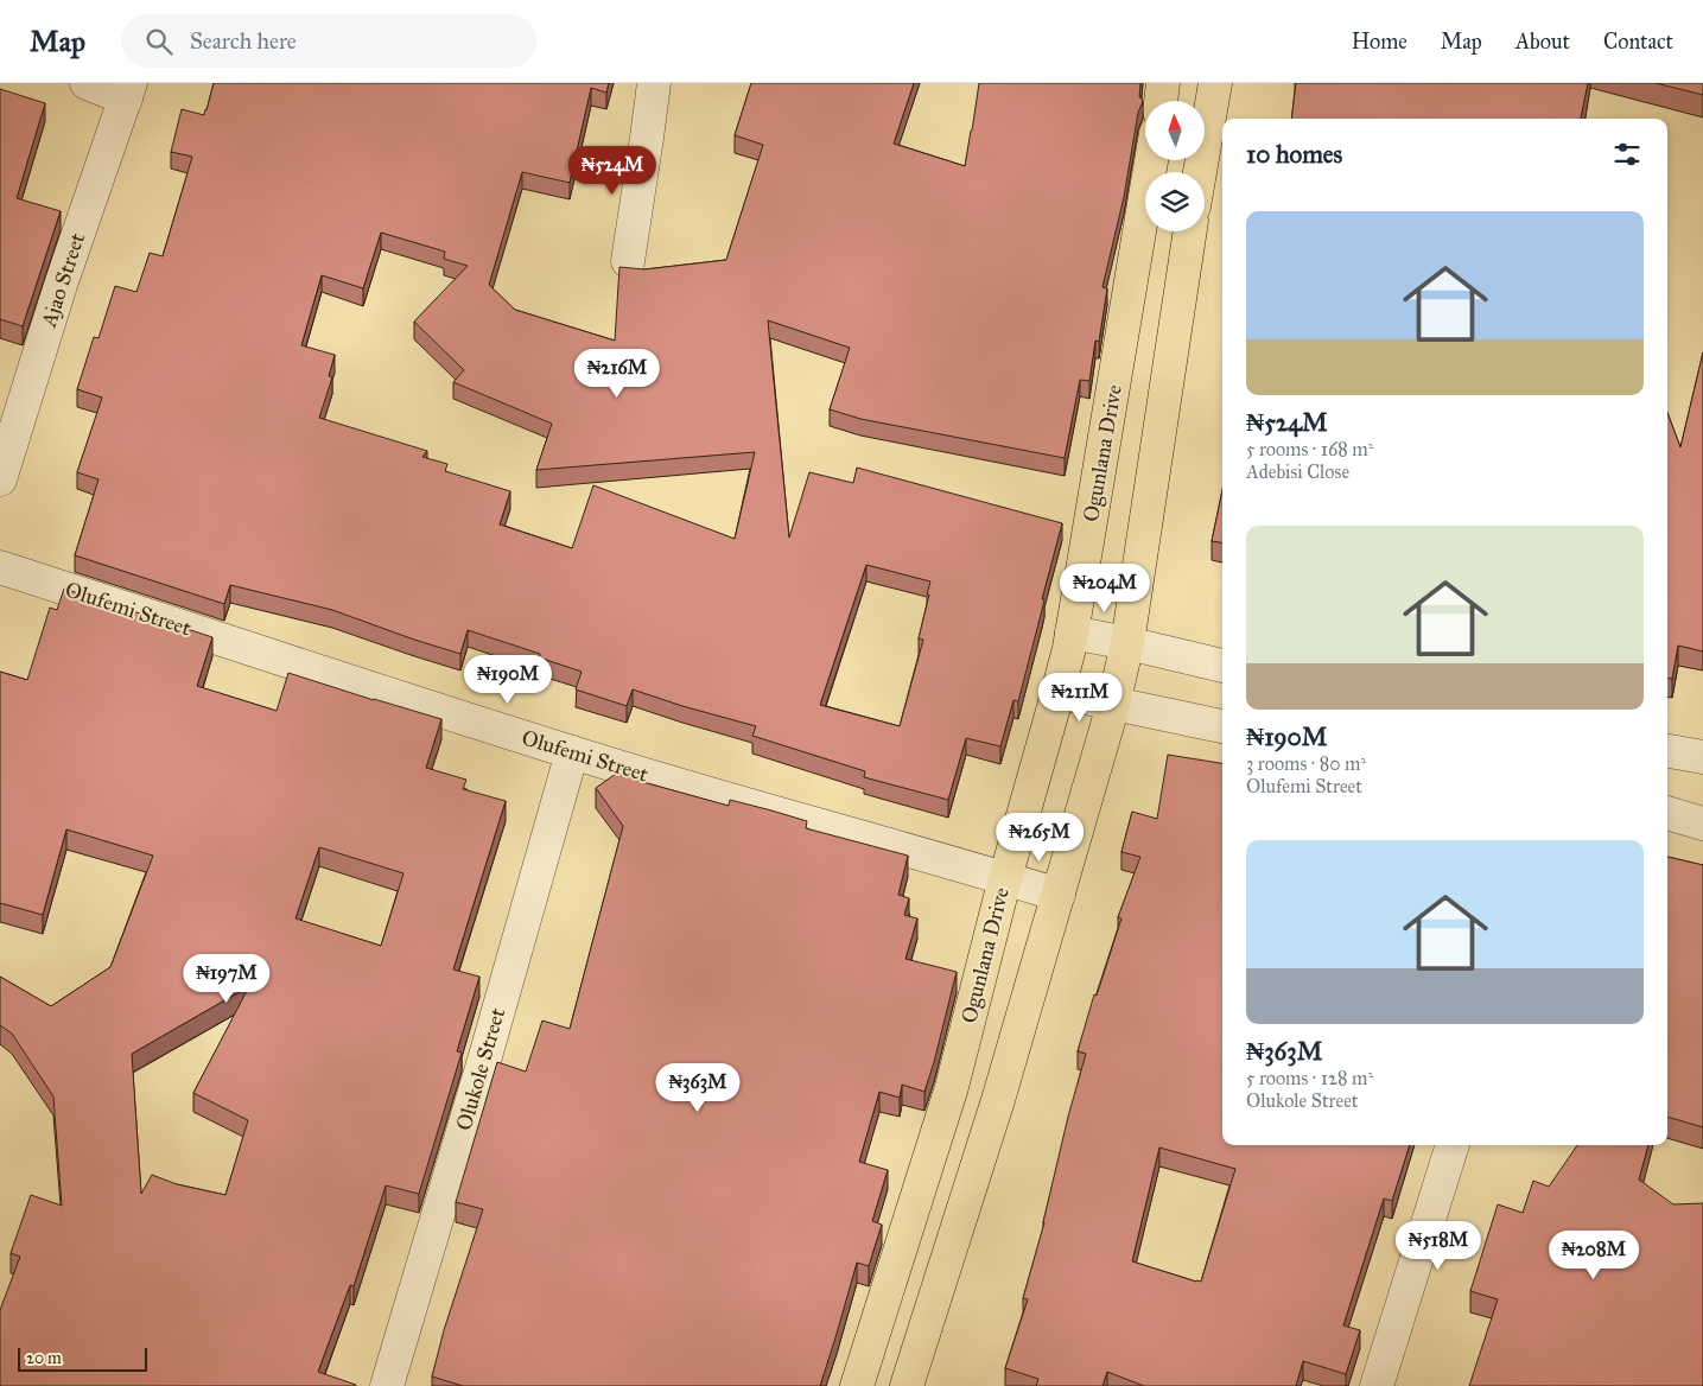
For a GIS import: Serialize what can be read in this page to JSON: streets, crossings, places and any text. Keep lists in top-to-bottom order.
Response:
{
  "streets": {
    "main road": ["Ogunlana Drive"],
    "street": ["Ajao Street", "Olufemi Street", "Olukole Street"]
  },
  "crossings": [
    ["Ogunlana Drive", "Olufemi Street"],
    ["Olufemi Street", "Olukole Street"]
  ],
  "scale_bar": "20 m",
  "north": "top",
  "page": {
    "header": "Map",
    "search": "Search here",
    "nav": [
      "Home",
      "Map",
      "About",
      "Contact"
    ],
    "heading": "10 homes",
    "price": [
      "₦524M",
      "₦216M",
      "₦204M",
      "₦190M",
      "₦211M",
      "₦265M",
      "₦197M",
      "₦363M",
      "₦518M",
      "₦208M"
    ],
    "list": [
      {
        "name": "₦524M",
        "note": "5 rooms · 168 m² · Adebisi Close"
      },
      {
        "name": "₦190M",
        "note": "3 rooms · 80 m² · Olufemi Street"
      },
      {
        "name": "₦363M",
        "note": "5 rooms · 128 m² · Olukole Street"
      }
    ],
    "scale": "20 m"
  }
}
